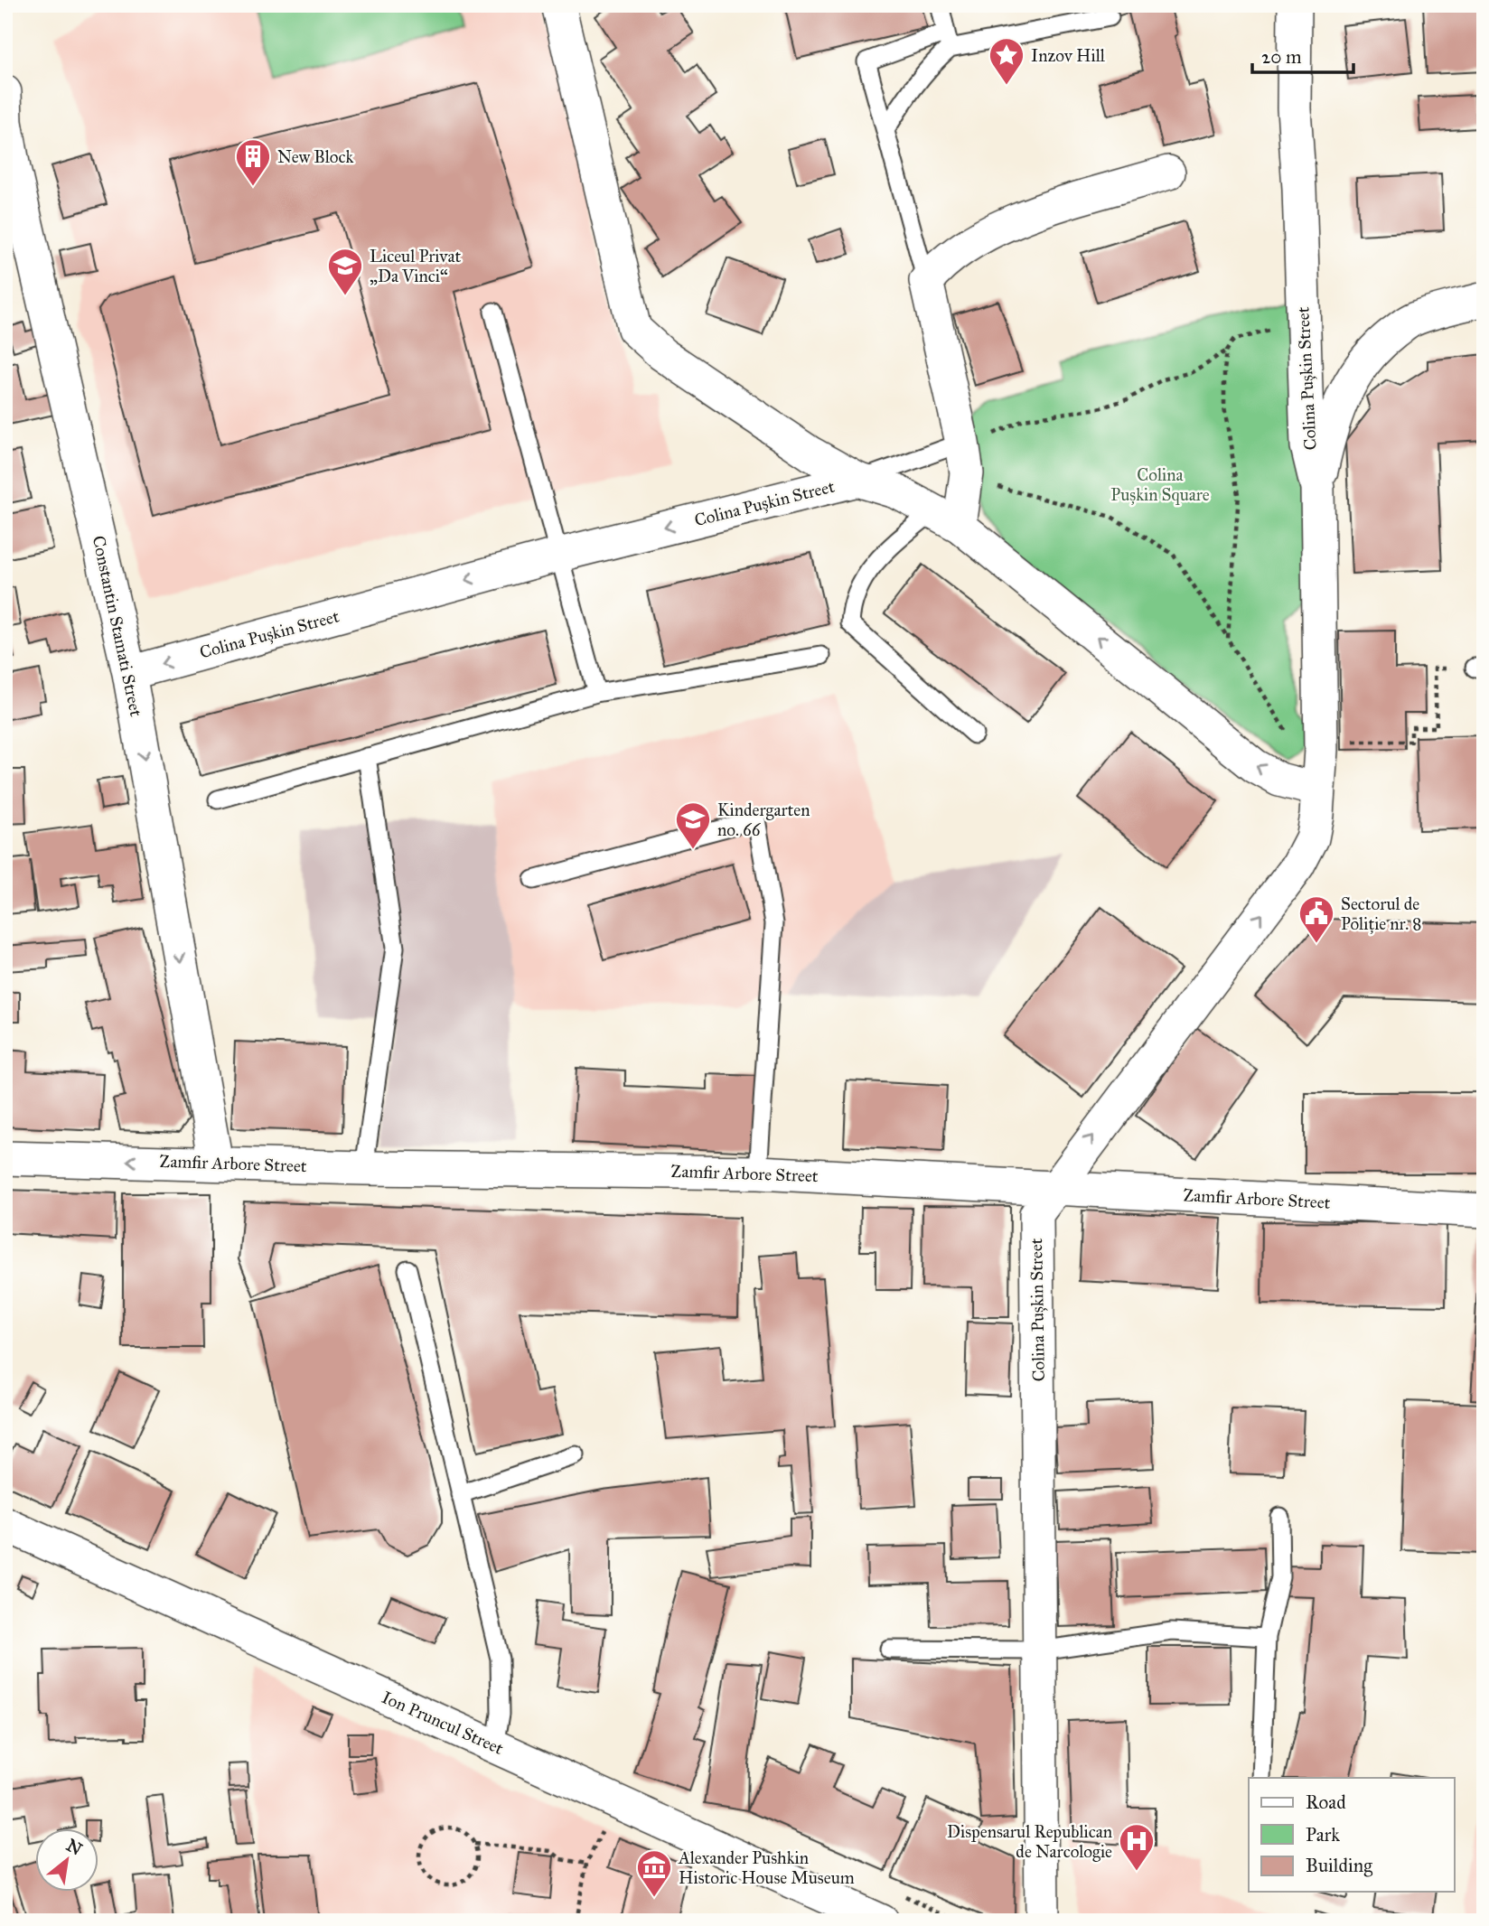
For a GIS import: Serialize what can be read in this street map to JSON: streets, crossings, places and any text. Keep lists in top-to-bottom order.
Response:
{
  "streets": {
    "street": [
      "Colina Pușkin Street",
      "Constantin Stamati Street",
      "Zamfir Arbore Street",
      "Ion Pruncul Street"
    ]
  },
  "crossings": [
    ["Colina Pușkin Street", "Constantin Stamati Street"],
    ["Colina Pușkin Street", "Zamfir Arbore Street"],
    ["Constantin Stamati Street", "Zamfir Arbore Street"]
  ],
  "one_way": ["Constantin Stamati Street"],
  "parks": ["Colina Pușkin Square"],
  "places": {
    "place": ["Inzov Hill"],
    "building": ["New Block"],
    "school or university": ["Liceul Privat „Da Vinci“", "Kindergarten no. 66"],
    "public building": ["Sectorul de Poliție nr. 8"],
    "hospital": ["Dispensarul Republican de Narcologie"],
    "museum": ["Alexander Pushkin Historic House Museum"]
  },
  "legend": ["Road", "Park", "Building"],
  "scale_bar": "20 m",
  "north": "top right"
}
